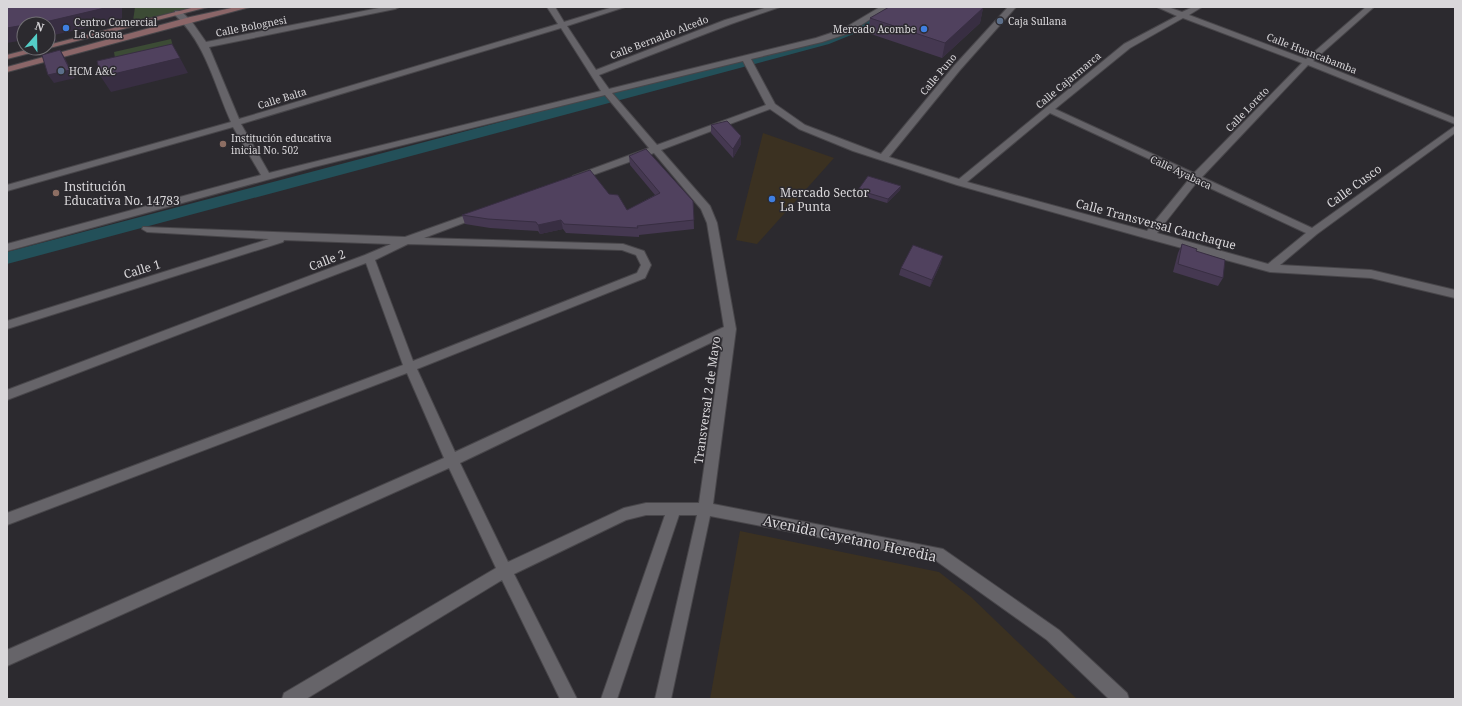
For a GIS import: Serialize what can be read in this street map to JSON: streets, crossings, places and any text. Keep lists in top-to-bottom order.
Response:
{
  "streets": {
    "street": [
      "Calle Bolognesi",
      "Calle Bernaldo Alcedo",
      "Calle Huancabamba",
      "Calle Puno",
      "Calle Cajarmarca",
      "Calle Balta",
      "Calle Loreto",
      "Calle Ayabaca",
      "Calle Cusco",
      "Calle Transversal Canchaque",
      "Calle 2",
      "Calle 1",
      "Transversal 2 de Mayo",
      "Avenida Cayetano Heredia"
    ]
  },
  "crossings": [
    ["Calle Bernaldo Alcedo", "Transversal 2 de Mayo"],
    ["Calle Huancabamba", "Calle Cajarmarca"],
    ["Calle Huancabamba", "Calle Loreto"],
    ["Calle Puno", "Calle Transversal Canchaque"],
    ["Calle Cajarmarca", "Calle Ayabaca"],
    ["Calle Cajarmarca", "Calle Transversal Canchaque"],
    ["Calle Balta", "Transversal 2 de Mayo"],
    ["Calle Loreto", "Calle Ayabaca"],
    ["Calle Loreto", "Calle Transversal Canchaque"],
    ["Calle Ayabaca", "Calle Cusco"],
    ["Calle Cusco", "Calle Transversal Canchaque"],
    ["Transversal 2 de Mayo", "Avenida Cayetano Heredia"]
  ],
  "places": [
    "Caja Sullana",
    "Centro Comercial La Casona",
    "Mercado Acombe",
    "HCM A&C",
    "Institución educativa inicial No. 502",
    "Institución Educativa No. 14783",
    "Mercado Sector La Punta"
  ],
  "north": "top"
}
